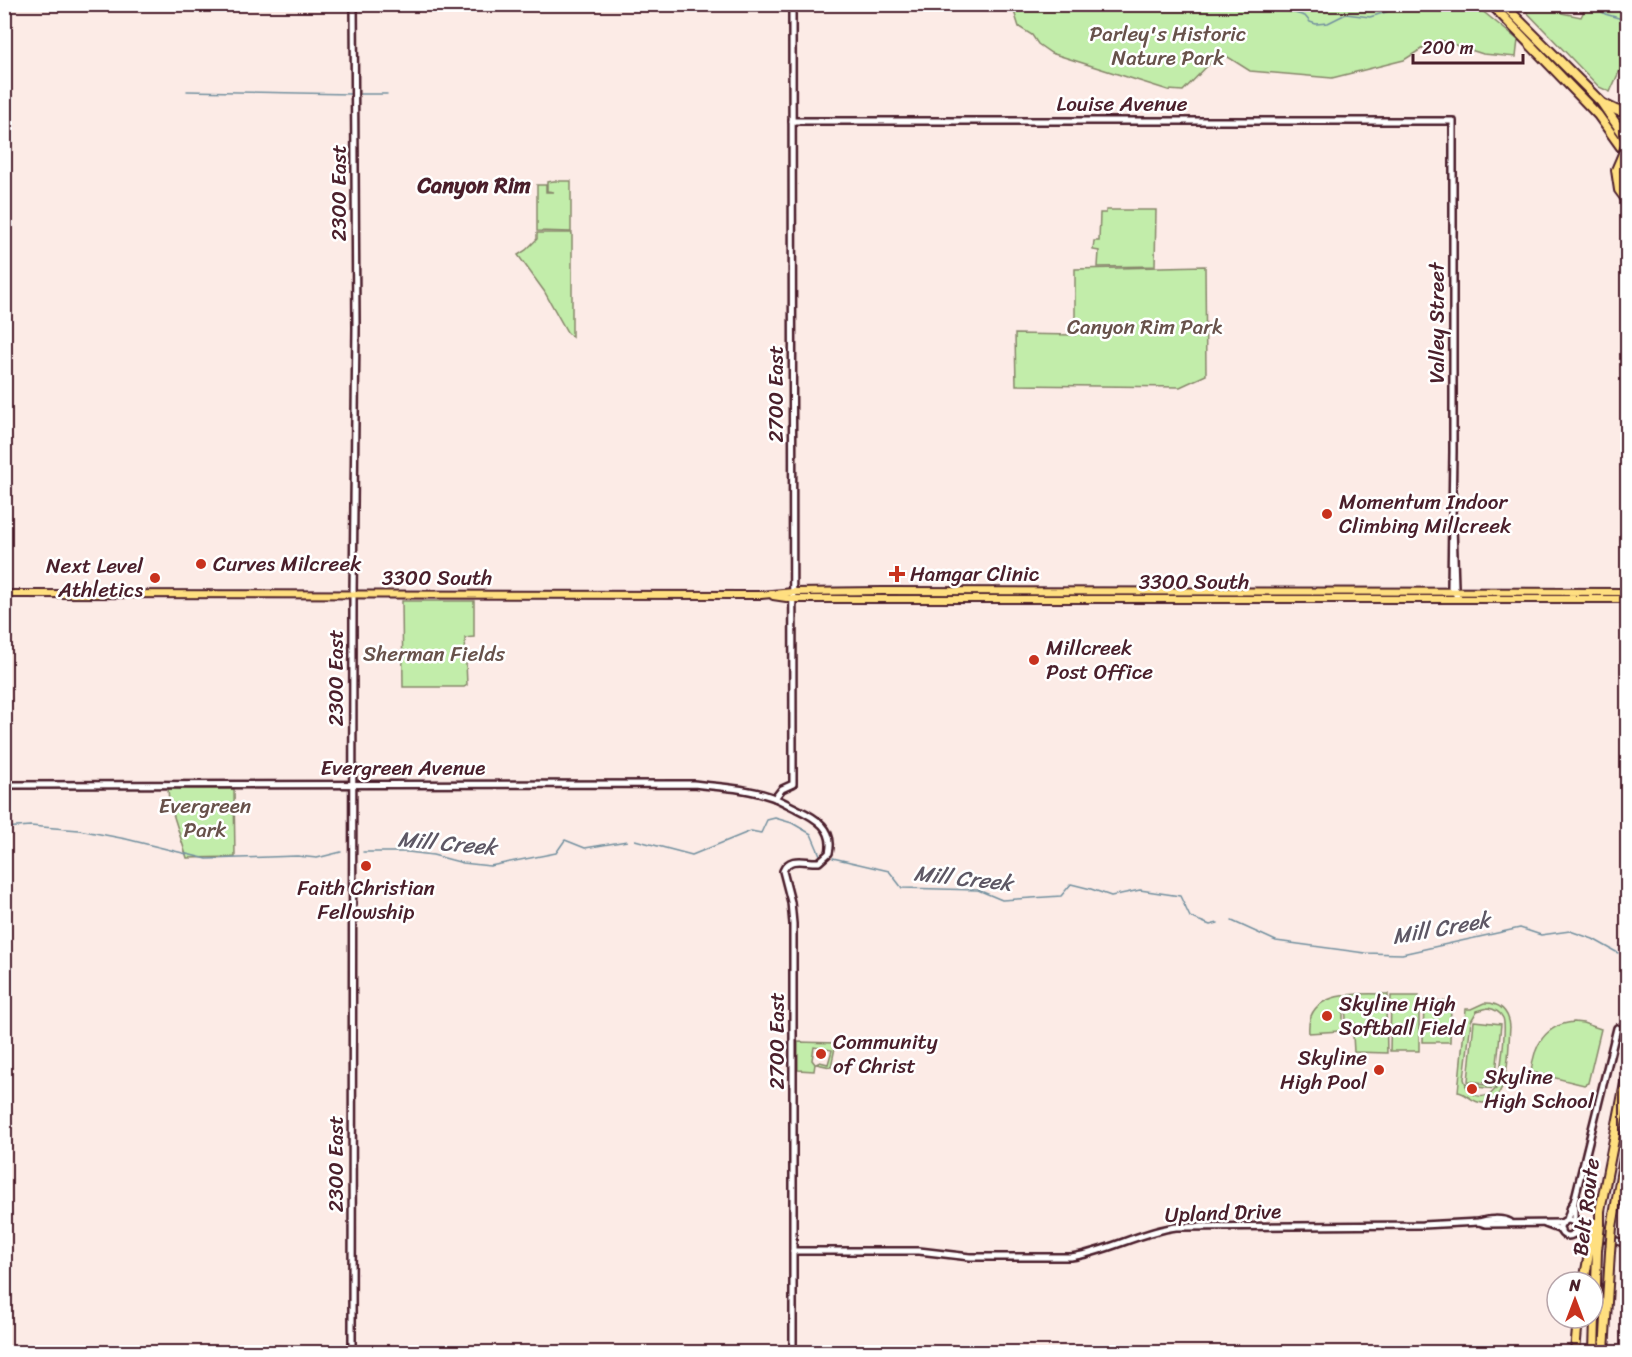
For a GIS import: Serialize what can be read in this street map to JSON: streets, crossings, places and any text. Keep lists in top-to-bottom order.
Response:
{
  "streets": {
    "highway": ["Belt Route"],
    "main road": ["3300 South"],
    "street": [
      "Louise Avenue",
      "2300 East",
      "Valley Street",
      "2700 East",
      "Evergreen Avenue",
      "Upland Drive"
    ]
  },
  "crossings": [
    ["Louise Avenue", "Valley Street"],
    ["Louise Avenue", "2700 East"],
    ["2300 East", "3300 South"],
    ["2300 East", "Evergreen Avenue"],
    ["Valley Street", "3300 South"],
    ["2700 East", "3300 South"],
    ["2700 East", "Evergreen Avenue"],
    ["2700 East", "Upland Drive"]
  ],
  "districts": ["Canyon Rim"],
  "water": ["Mill Creek"],
  "parks": [
    "Parley's Historic Nature Park",
    "Canyon Rim Park",
    "Sherman Fields",
    "Evergreen Park"
  ],
  "places": {
    "other": [
      "Momentum Indoor Climbing Millcreek",
      "Curves Milcreek",
      "Next Level Athletics",
      "Millcreek Post Office",
      "Faith Christian Fellowship",
      "Skyline High Softball Field",
      "Community of Christ",
      "Skyline High Pool",
      "Skyline High School"
    ],
    "health": ["Hamgar Clinic"]
  },
  "scale_bar": "200 m",
  "north": "top"
}
